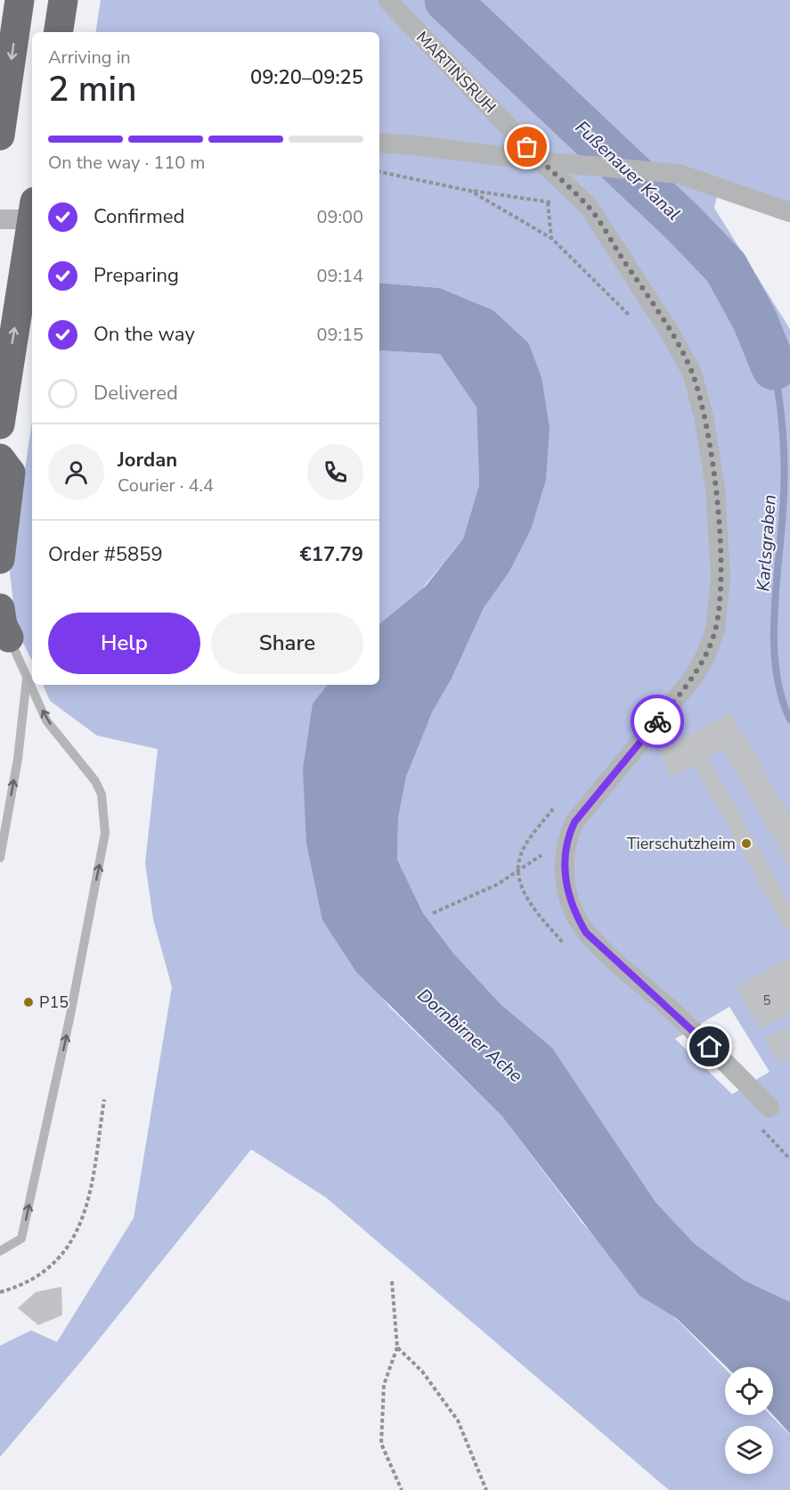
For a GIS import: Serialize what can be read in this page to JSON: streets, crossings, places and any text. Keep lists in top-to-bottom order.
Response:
{
  "streets": {
    "street": ["MARTINSRUH"]
  },
  "water": ["Fußenauer Kanal", "Karlsgraben", "Dornbirner Ache"],
  "places": ["Tierschutzheim", "P15"],
  "house_numbers": ["5"],
  "page": {
    "heading": ["2 min", "Arriving in", "09:20–09:25"],
    "panel": [
      "Jordan",
      "Courier · 4.4",
      "Order #5859",
      "€17.79"
    ],
    "bar": "On the way · 110 m",
    "list": [
      ["Confirmed", "09:00"],
      ["Preparing", "09:14"],
      ["On the way", "09:15"],
      "Delivered"
    ],
    "buttons": ["Help", "Share"]
  }
}
